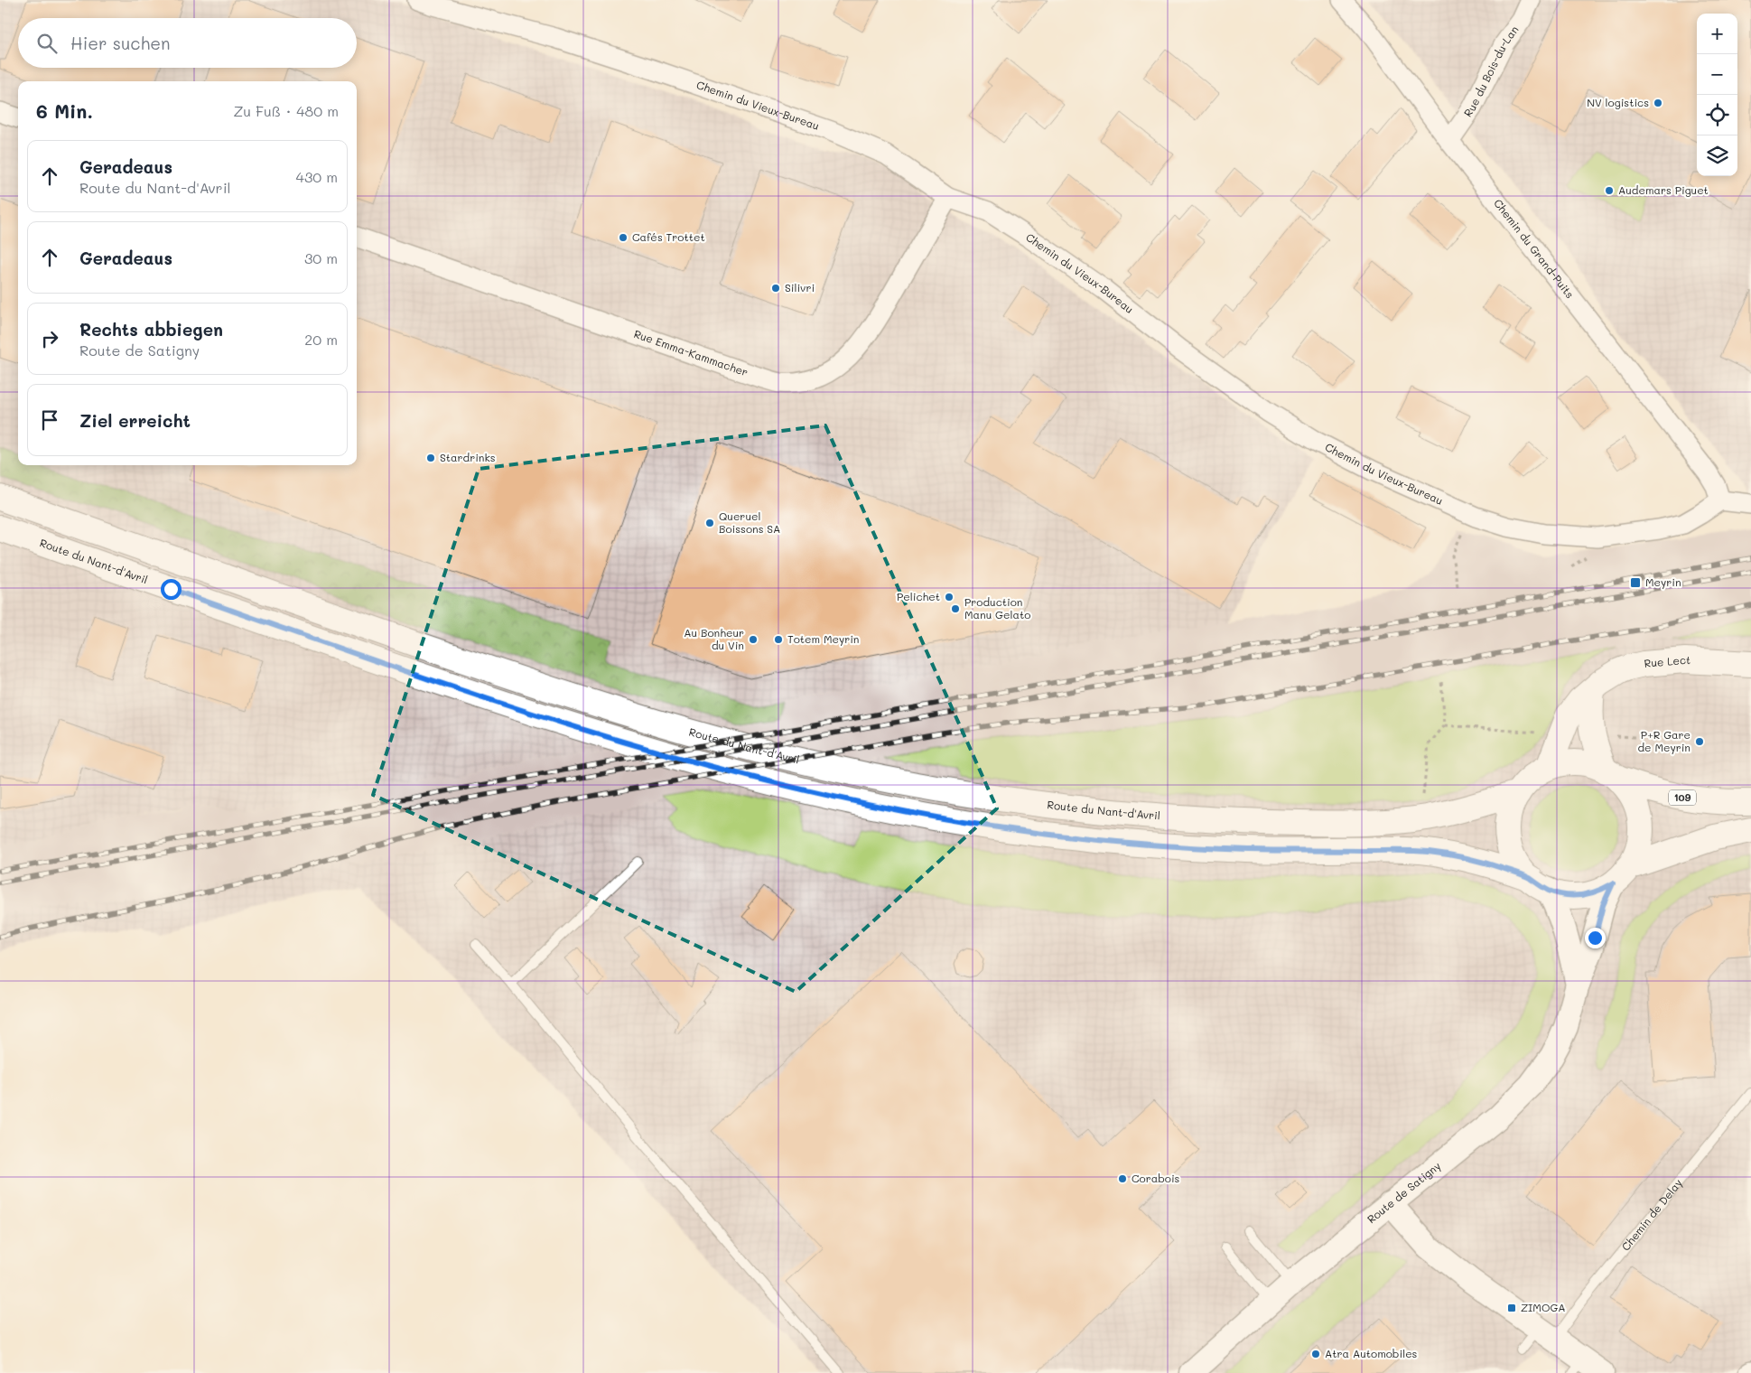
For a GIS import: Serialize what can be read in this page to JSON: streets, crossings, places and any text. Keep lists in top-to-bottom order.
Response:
{
  "streets": {
    "main road": ["Route du Nant-d'Avril", "Rue Lect", "109"],
    "street": [
      "Rue du Bois-du-Lan",
      "Chemin du Vieux-Bureau",
      "Chemin du Grand-Puits",
      "Rue Emma-Kammacher",
      "Route de Satigny"
    ],
    "lane": ["Chemin de Delay"]
  },
  "crossings": [
    ["Rue du Bois-du-Lan", "Chemin du Grand-Puits"],
    ["Chemin du Vieux-Bureau", "Chemin du Grand-Puits"],
    ["Chemin du Vieux-Bureau", "Rue Emma-Kammacher"],
    ["Route du Nant-d'Avril", "Rue Lect"],
    ["Route du Nant-d'Avril", "109"],
    ["Route du Nant-d'Avril", "Route de Satigny"],
    ["Rue Lect", "109"],
    ["Rue Lect", "Route de Satigny"],
    ["109", "Route de Satigny"]
  ],
  "places": {
    "other": [
      "NV logistics",
      "Audemars Piguet",
      "Cafés Trottet",
      "Silivri",
      "Stardrinks",
      "Queruel Boissons SA",
      "Pelichet",
      "Production Manu Gelato",
      "Au Bonheur du Vin",
      "Totem Meyrin",
      "P+R Gare de Meyrin",
      "Corabois",
      "Atra Automobiles"
    ],
    "transit": ["Meyrin", "ZIMOGA"]
  },
  "page": {
    "map_buttons": ["+", "−"],
    "search": "Hier suchen",
    "heading": ["6 Min.", "Zu Fuß · 480 m"],
    "list": [
      ["Geradeaus", "Route du Nant-d'Avril", "430 m"],
      ["Geradeaus", "30 m"],
      ["Rechts abbiegen", "Route de Satigny", "20 m"],
      "Ziel erreicht"
    ]
  }
}
